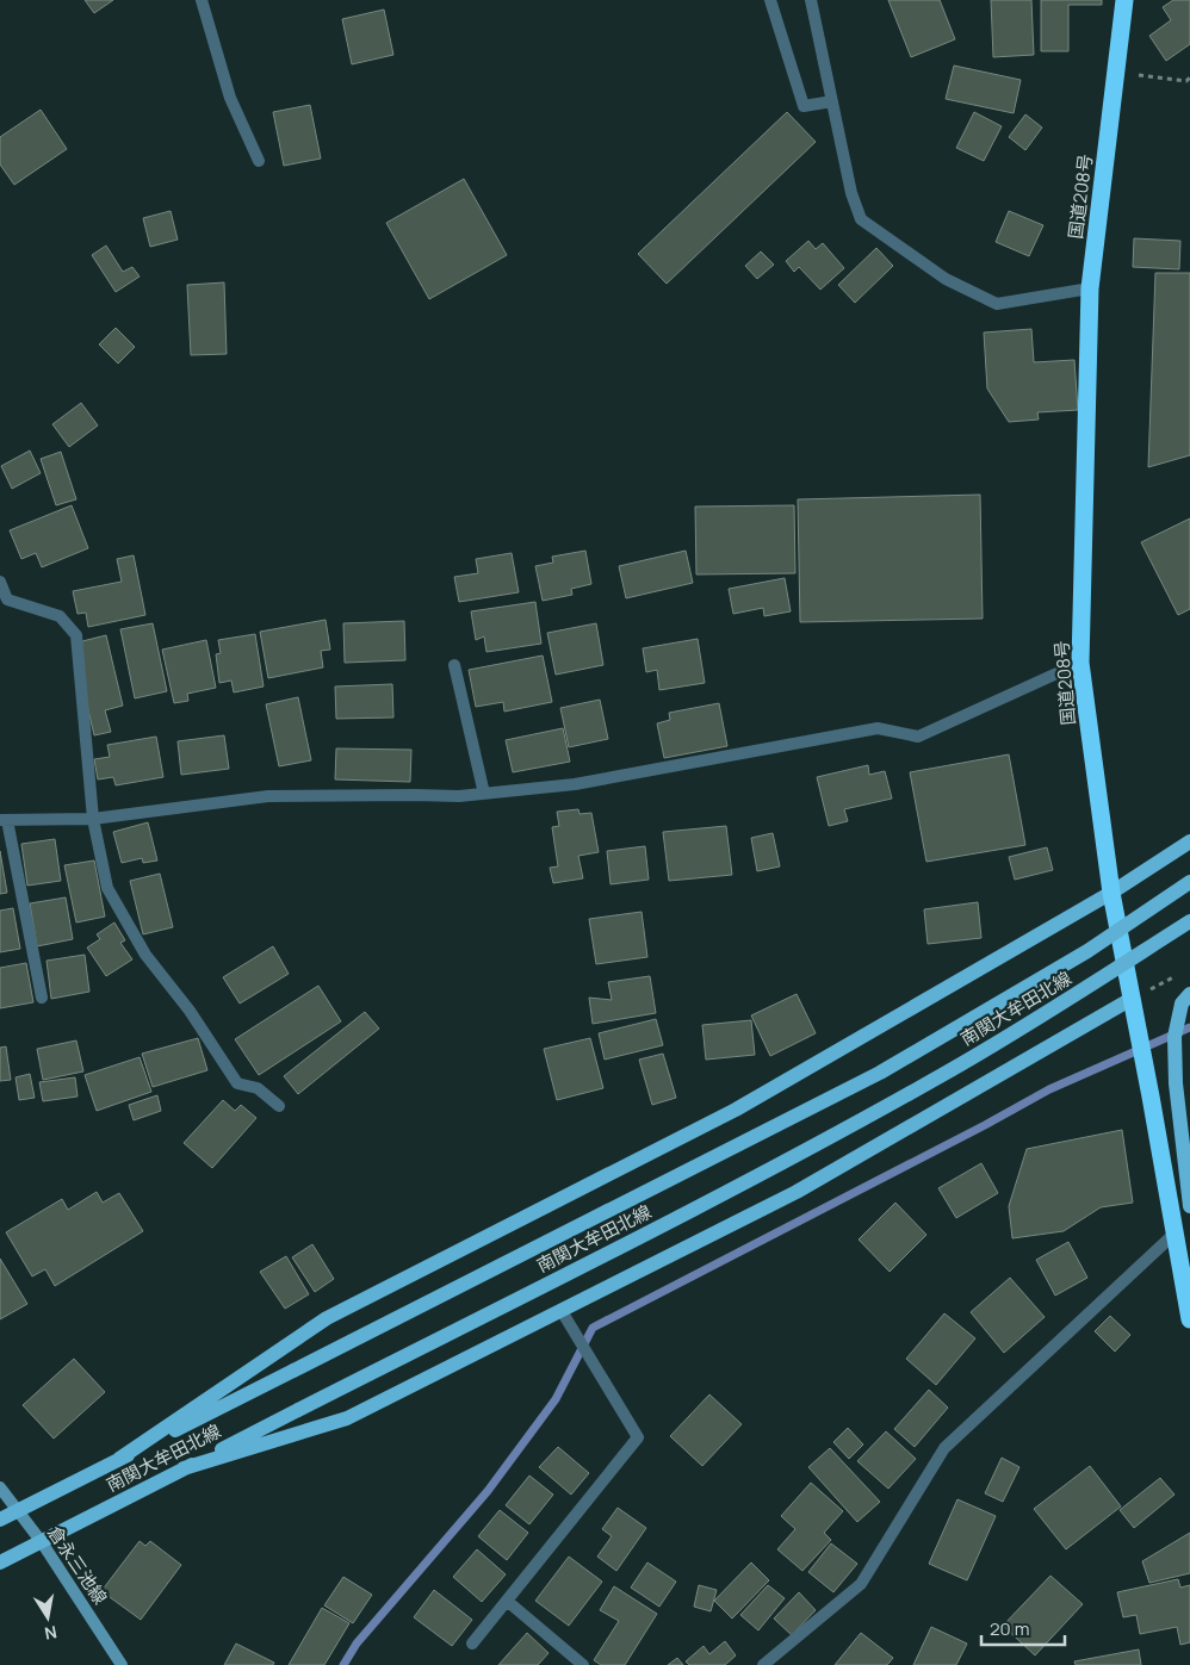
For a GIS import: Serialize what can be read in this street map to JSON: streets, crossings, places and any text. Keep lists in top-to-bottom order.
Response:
{
  "streets": {
    "highway": ["国道208号"],
    "main road": ["南関大牟田北線", "倉永三池線"]
  },
  "crossings": [
    ["南関大牟田北線", "倉永三池線"]
  ],
  "scale_bar": "20 m",
  "north": "bottom"
}
